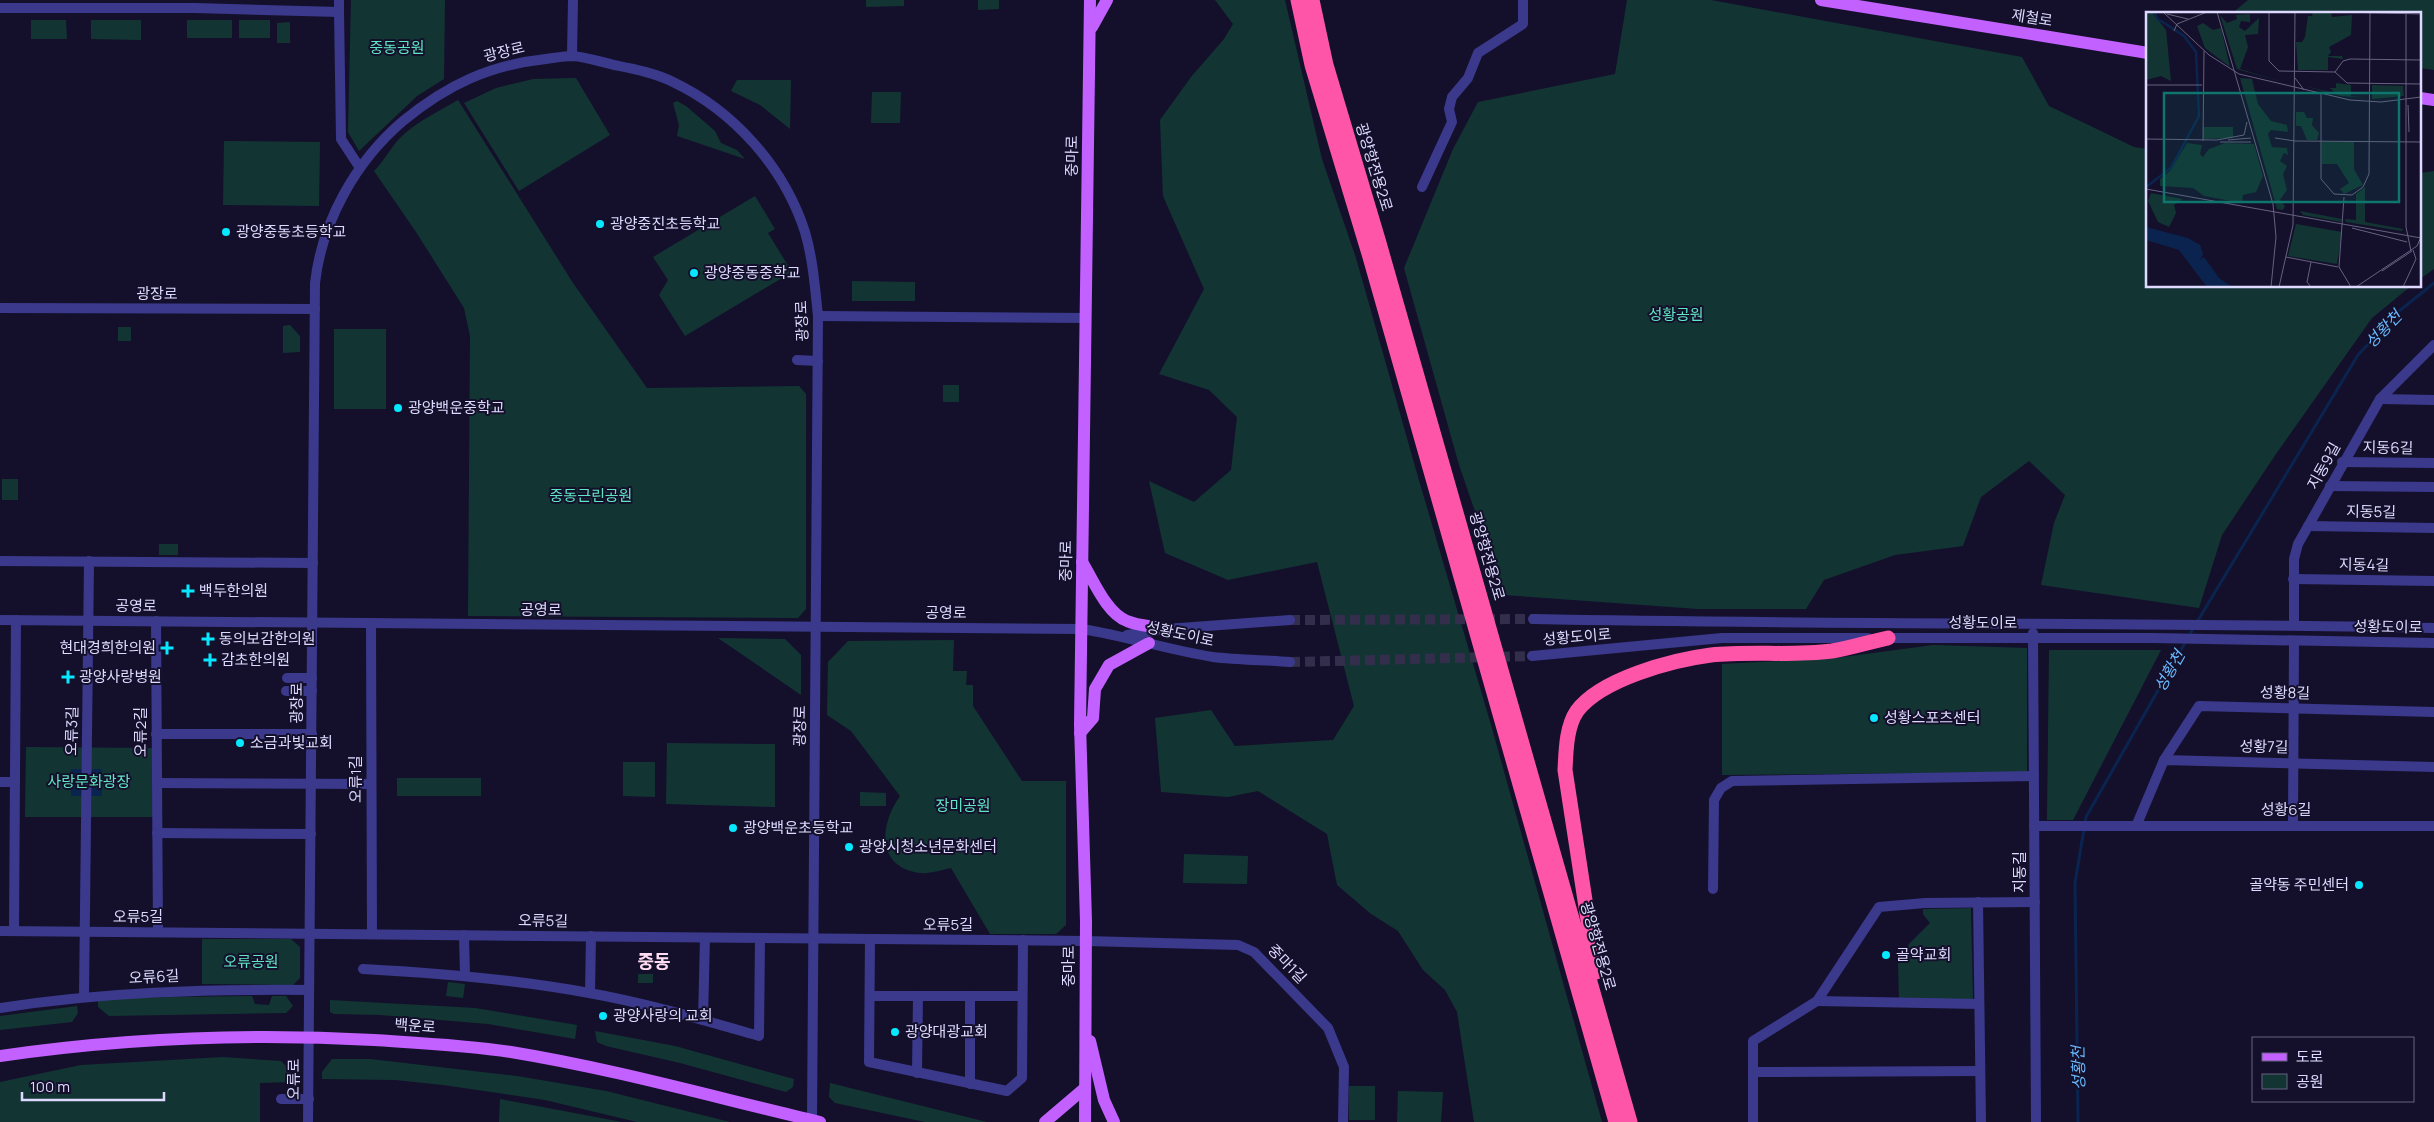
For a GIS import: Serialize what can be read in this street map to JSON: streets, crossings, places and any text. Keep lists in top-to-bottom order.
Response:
{
  "streets": {
    "highway": ["광양항전용2로"],
    "main road": ["제철로", "중마로", "백운로"],
    "street": [
      "광장로",
      "지동6길",
      "지동9길",
      "지동5길",
      "지동4길",
      "공영로",
      "성황도이로",
      "성황8길",
      "오류3길",
      "오류2길",
      "성황7길",
      "오류1길",
      "성황6길",
      "지동길",
      "오류5길",
      "중마1길",
      "오류6길",
      "오류로"
    ]
  },
  "crossings": [
    ["광장로", "공영로"],
    ["광장로", "오류5길"],
    ["광장로", "오류6길"],
    ["광장로", "백운로"],
    ["광장로", "오류로"],
    ["중마로", "공영로"],
    ["중마로", "성황도이로"],
    ["중마로", "오류5길"],
    ["중마로", "중마1길"],
    ["지동6길", "지동9길"],
    ["지동9길", "지동5길"],
    ["지동9길", "지동4길"],
    ["지동9길", "성황도이로"],
    ["공영로", "성황도이로"],
    ["공영로", "오류3길"],
    ["공영로", "오류2길"],
    ["공영로", "오류1길"],
    ["성황도이로", "지동길"],
    ["성황8길", "성황7길"],
    ["오류3길", "오류5길"],
    ["오류3길", "오류6길"],
    ["오류2길", "오류5길"],
    ["오류1길", "오류5길"],
    ["성황6길", "지동길"],
    ["오류5길", "중마1길"],
    ["백운로", "오류로"]
  ],
  "districts": ["중동"],
  "water": ["성황천"],
  "parks": [
    "중동공원",
    "성황공원",
    "중동근린공원",
    "사랑문화광장",
    "장미공원",
    "오류공원"
  ],
  "places": {
    "other": [
      "광양중진초등학교",
      "광양중동초등학교",
      "광양중동중학교",
      "광양백운중학교",
      "성황스포츠센터",
      "소금과빛교회",
      "광양백운초등학교",
      "광양시청소년문화센터",
      "골약동 주민센터",
      "골약교회",
      "광양사랑의 교회",
      "광양대광교회"
    ],
    "health": [
      "백두한의원",
      "동의보감한의원",
      "현대경희한의원",
      "감초한의원",
      "광양사랑병원"
    ]
  },
  "legend": ["도로", "공원"],
  "scale_bar": "100 m"
}
